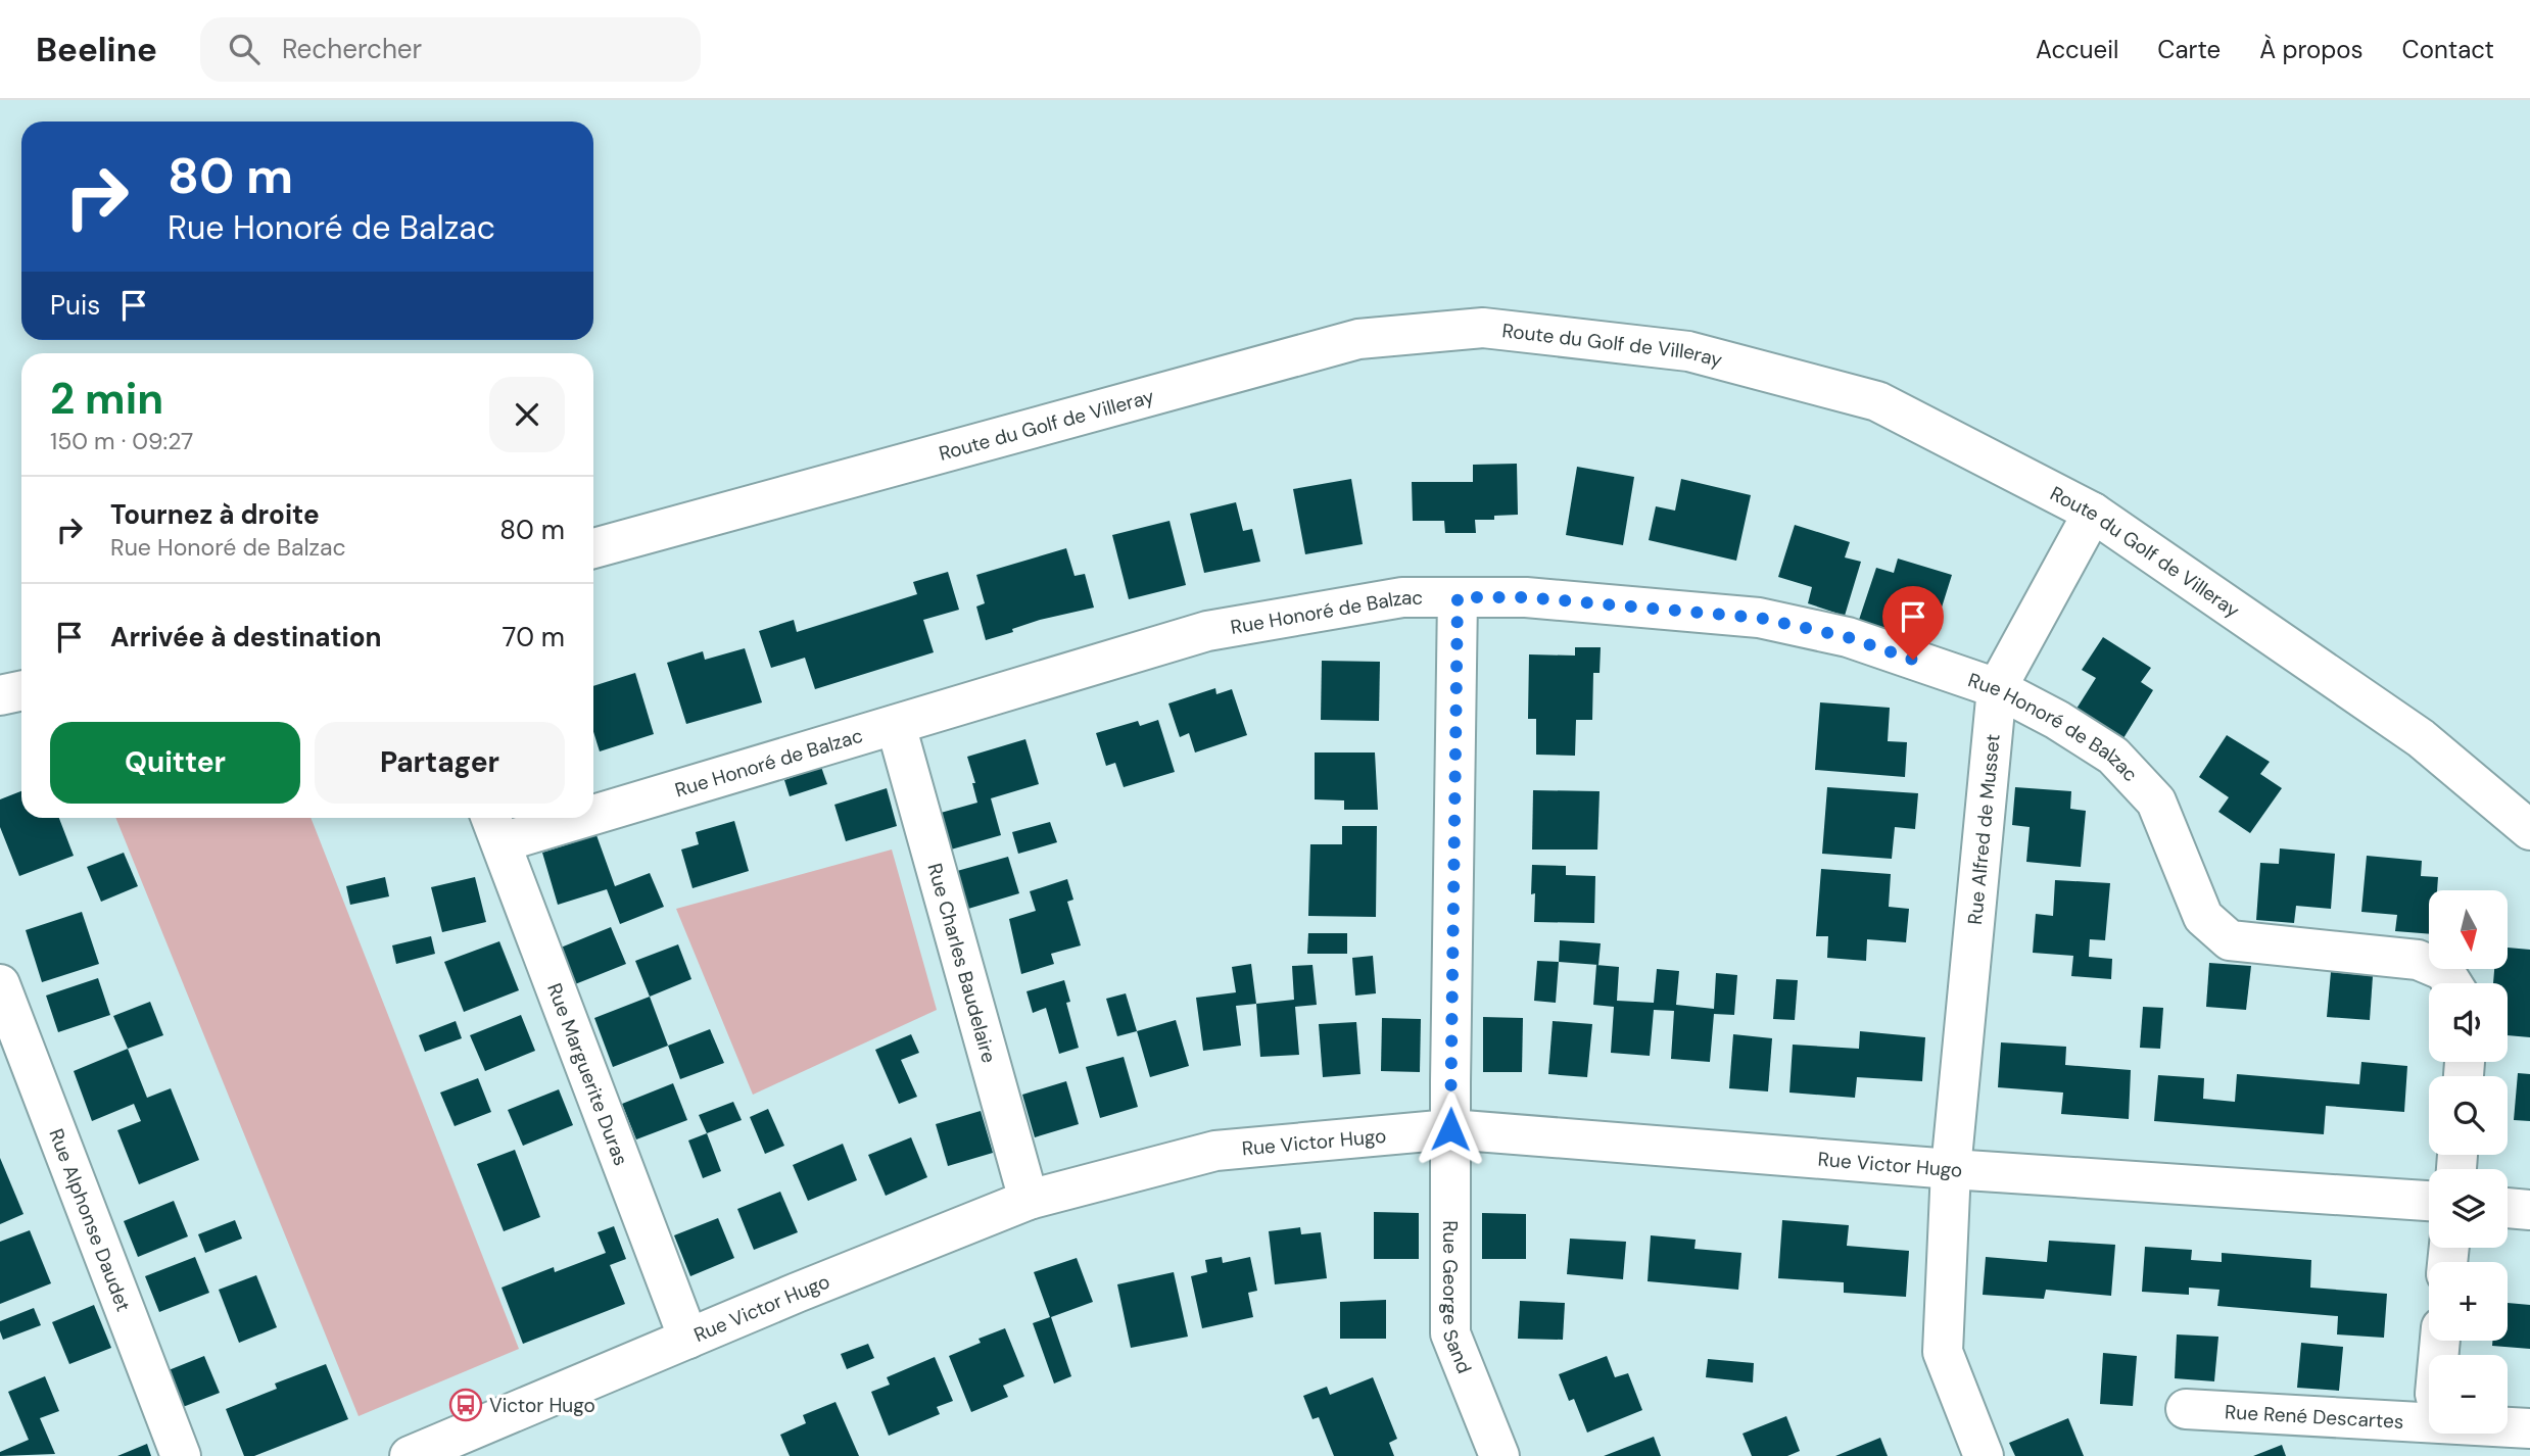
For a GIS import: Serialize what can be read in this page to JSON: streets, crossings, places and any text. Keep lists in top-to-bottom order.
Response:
{
  "streets": {
    "street": [
      "Route du Golf de Villeray",
      "Rue Honoré de Balzac",
      "Rue Alfred de Musset",
      "Rue Charles Baudelaire",
      "Rue Marguerite Duras",
      "Rue Victor Hugo",
      "Rue Alphonse Daudet",
      "Rue George Sand",
      "Rue René Descartes"
    ]
  },
  "crossings": [
    ["Route du Golf de Villeray", "Rue Alfred de Musset"],
    ["Rue Honoré de Balzac", "Rue Alfred de Musset"],
    ["Rue Honoré de Balzac", "Rue Charles Baudelaire"],
    ["Rue Honoré de Balzac", "Rue Marguerite Duras"],
    ["Rue Honoré de Balzac", "Rue George Sand"],
    ["Rue Alfred de Musset", "Rue Victor Hugo"],
    ["Rue Charles Baudelaire", "Rue Victor Hugo"],
    ["Rue Marguerite Duras", "Rue Victor Hugo"],
    ["Rue Victor Hugo", "Rue George Sand"]
  ],
  "places": {
    "bus stop": ["Victor Hugo"]
  },
  "north": "bottom",
  "page": {
    "header": "Beeline",
    "search": "Rechercher",
    "nav": [
      "Accueil",
      "Carte",
      "À propos",
      "Contact"
    ],
    "turn": ["80 m", "Rue Honoré de Balzac"],
    "then": "Puis",
    "heading": ["2 min", "150 m · 09:27"],
    "list": [
      {
        "name": "Tournez à droite",
        "note": "Rue Honoré de Balzac",
        "value": "80 m"
      },
      {
        "name": "Arrivée à destination",
        "value": "70 m"
      }
    ],
    "buttons": ["Quitter", "Partager"],
    "map_buttons": ["+", "−"]
  }
}
